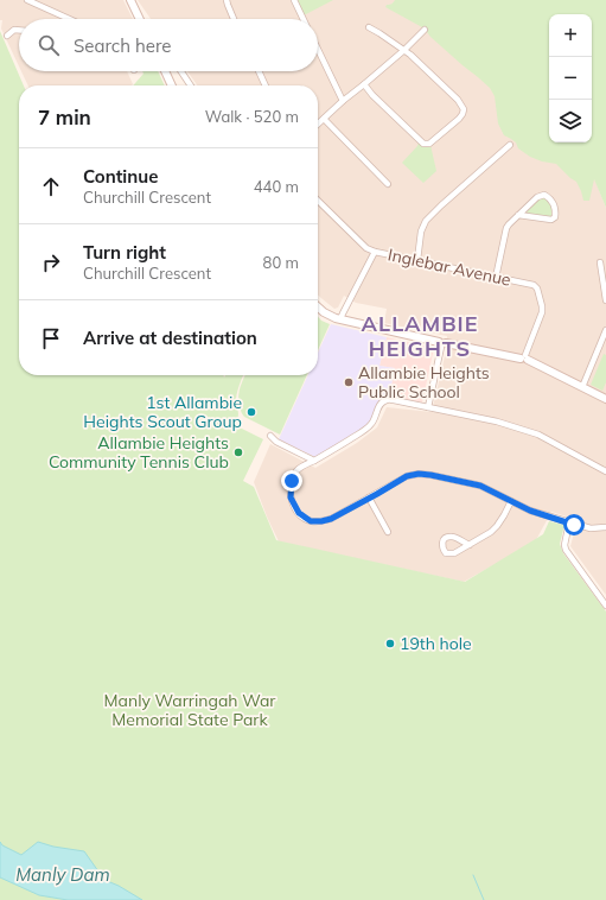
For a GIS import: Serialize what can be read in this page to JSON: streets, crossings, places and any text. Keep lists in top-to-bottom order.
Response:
{
  "streets": {
    "street": ["Inglebar Avenue"]
  },
  "districts": ["ALLAMBIE HEIGHTS"],
  "water": ["Manly Dam"],
  "parks": ["Manly Warringah War Memorial State Park"],
  "places": [
    "Allambie Heights Public School",
    "1st Allambie Heights Scout Group",
    "Allambie Heights Community Tennis Club",
    "19th hole"
  ],
  "page": {
    "map_buttons": ["+", "−"],
    "search": "Search here",
    "heading": ["7 min", "Walk · 520 m"],
    "list": [
      ["Continue", "Churchill Crescent", "440 m"],
      ["Turn right", "Churchill Crescent", "80 m"],
      "Arrive at destination"
    ]
  }
}
